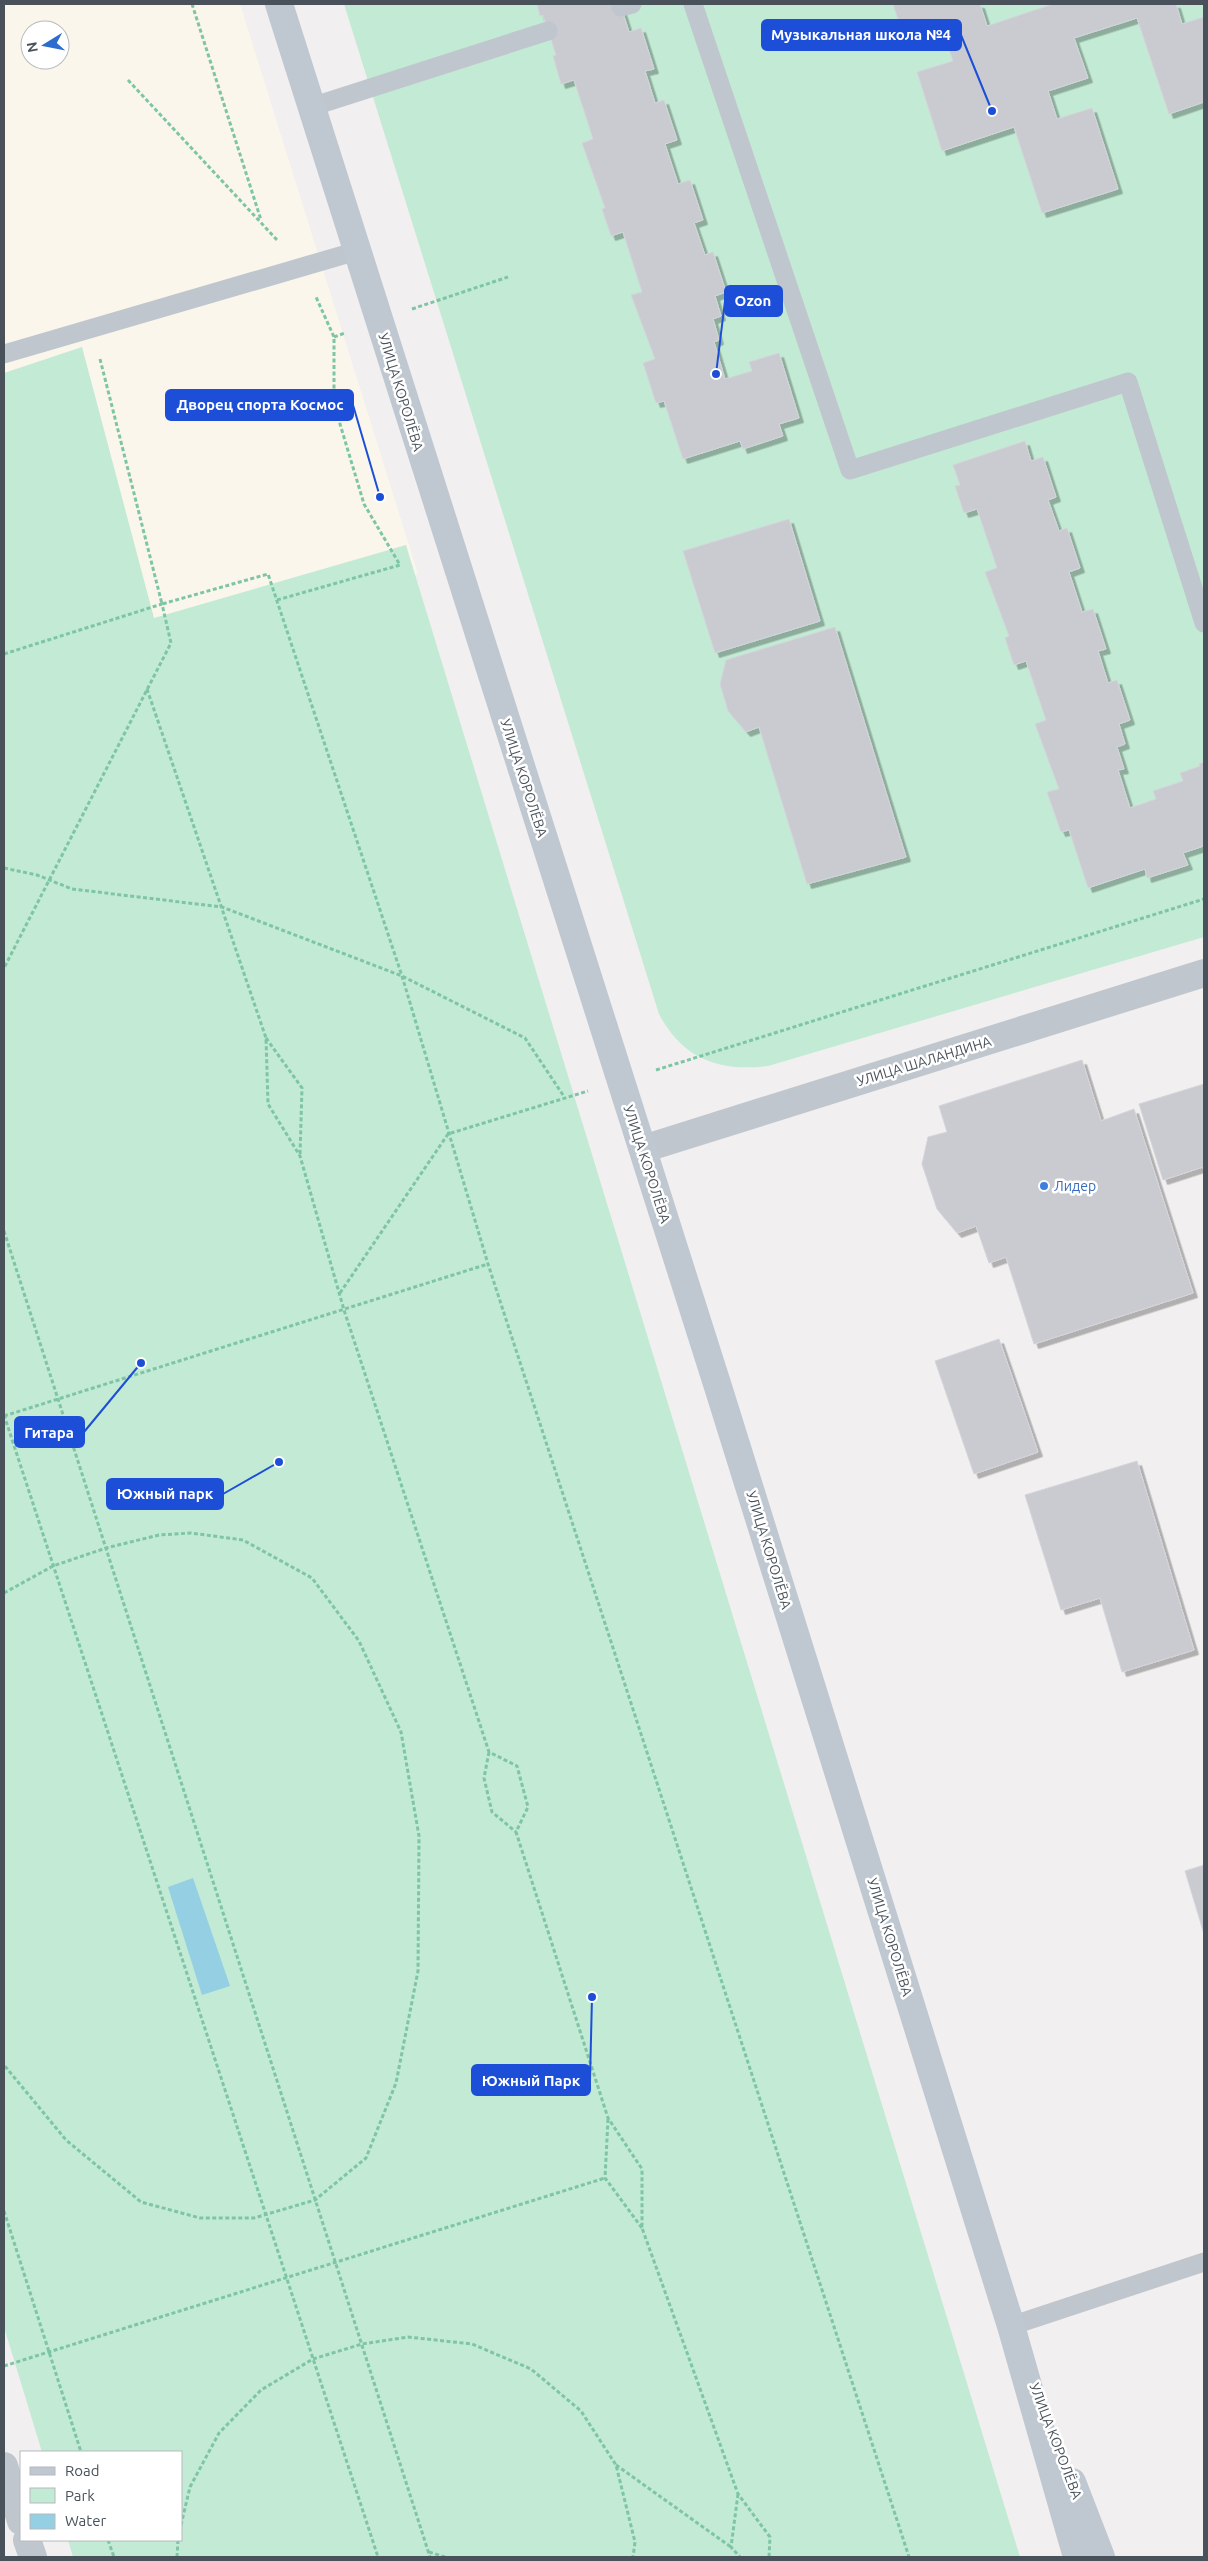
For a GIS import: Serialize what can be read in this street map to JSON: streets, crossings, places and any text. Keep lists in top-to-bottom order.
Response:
{
  "streets": {
    "street": ["УЛИЦА КОРОЛЁВА", "УЛИЦА ШАЛАНДИНА"]
  },
  "crossings": [
    ["УЛИЦА КОРОЛЁВА", "УЛИЦА ШАЛАНДИНА"]
  ],
  "places": [
    "Музыкальная школа №4",
    "Ozon",
    "Дворец спорта Космос",
    "Лидер",
    "Гитара",
    "Южный парк",
    "Южный Парк"
  ],
  "legend": ["Road", "Park", "Water"],
  "north": "left"
}
